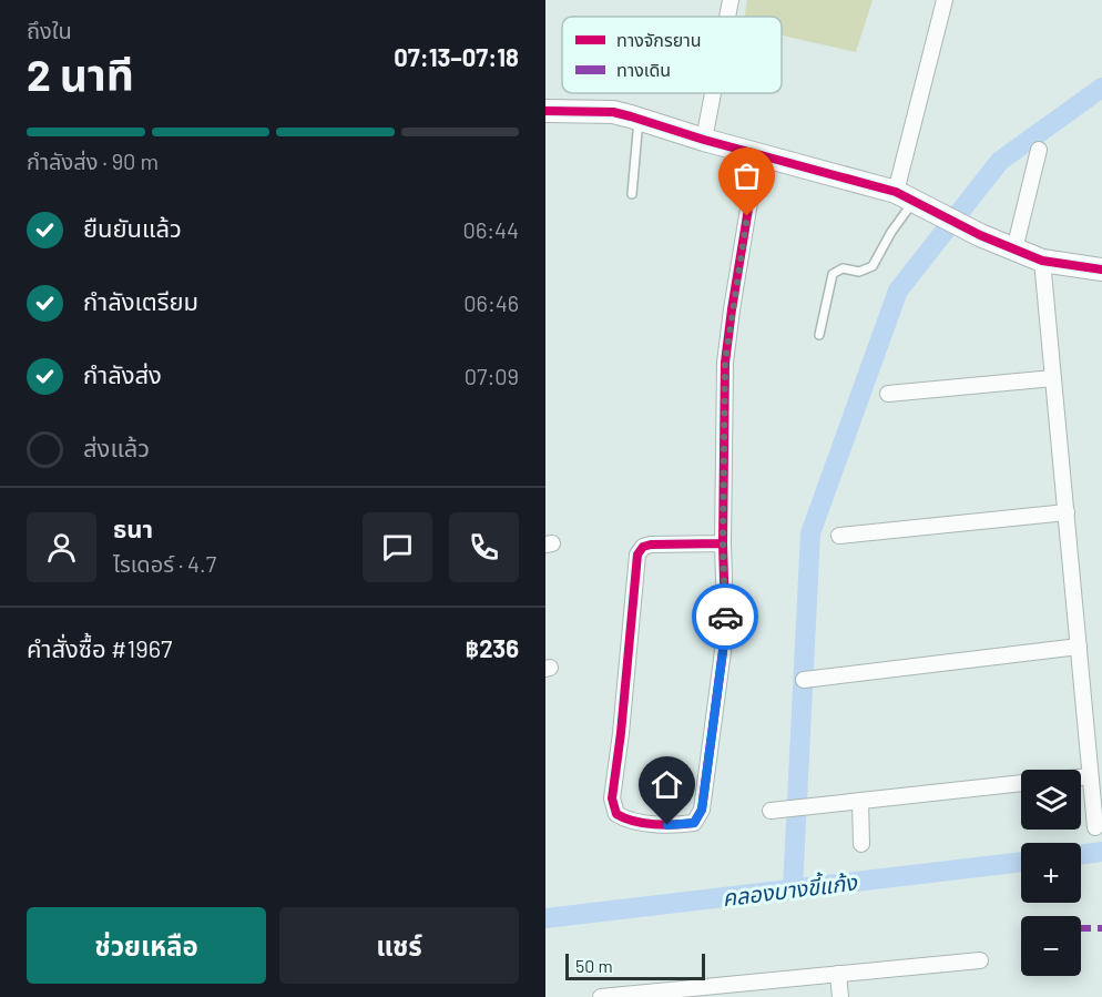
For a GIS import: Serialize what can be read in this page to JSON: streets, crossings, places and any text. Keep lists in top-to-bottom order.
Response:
{
  "water": ["คลองบางขี้แก้ง"],
  "legend": ["ทางจักรยาน", "ทางเดิน"],
  "scale_bar": "50 m",
  "page": {
    "heading": ["2 นาที", "ถึงใน", "07:13–07:18"],
    "panel": [
      "ธนา",
      "ไรเดอร์ · 4.7",
      "คำสั่งซื้อ #1967",
      "฿236"
    ],
    "bar": "กำลังส่ง · 90 m",
    "list": [
      ["ยืนยันแล้ว", "06:44"],
      ["กำลังเตรียม", "06:46"],
      ["กำลังส่ง", "07:09"],
      "ส่งแล้ว"
    ],
    "map_buttons": ["+", "−"],
    "buttons": ["ช่วยเหลือ", "แชร์"],
    "scale": "50 m"
  }
}
